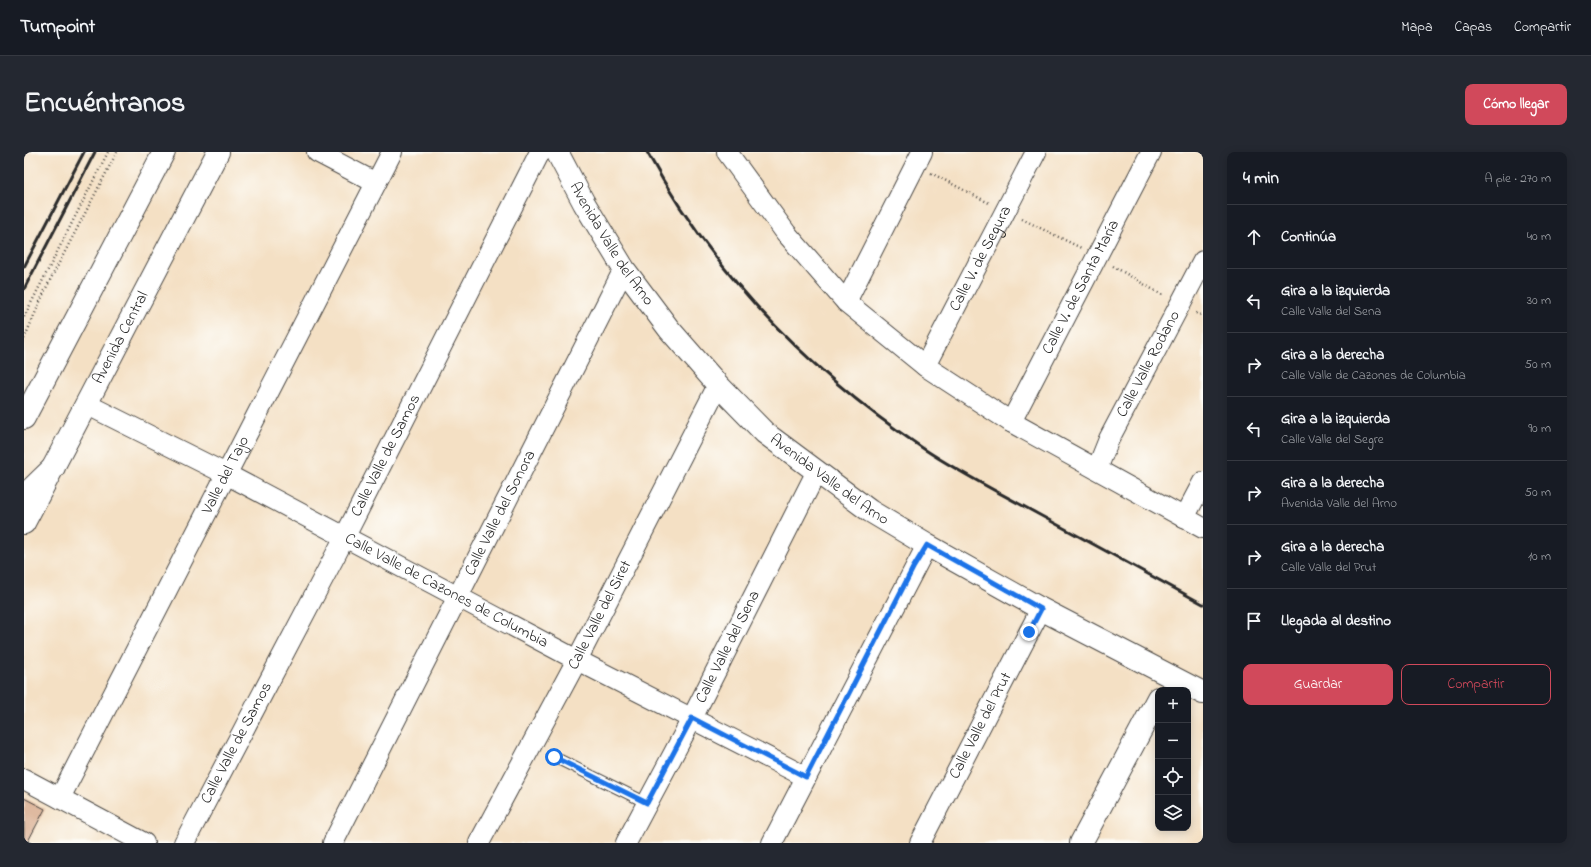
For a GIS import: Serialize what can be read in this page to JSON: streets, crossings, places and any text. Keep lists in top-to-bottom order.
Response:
{
  "streets": {
    "main road": ["Avenida Valle del Arno", "Avenida Central"],
    "street": [
      "Calle V. de Segura",
      "Calle V. de Santa María",
      "Calle Valle Rodano",
      "Calle Valle de Samos",
      "Valle del Tajo",
      "Calle Valle del Sonora",
      "Calle Valle de Cazones de Columbia",
      "Calle Valle del Siret",
      "Calle Valle del Sena",
      "Calle Valle del Prut"
    ]
  },
  "crossings": [
    ["Avenida Valle del Arno", "Calle Valle del Sonora"],
    ["Avenida Valle del Arno", "Calle Valle del Siret"],
    ["Avenida Valle del Arno", "Calle Valle del Sena"],
    ["Avenida Valle del Arno", "Calle Valle del Prut"],
    ["Avenida Central", "Calle Valle de Cazones de Columbia"],
    ["Calle Valle de Samos", "Calle Valle de Cazones de Columbia"],
    ["Valle del Tajo", "Calle Valle de Cazones de Columbia"],
    ["Calle Valle del Sonora", "Calle Valle de Cazones de Columbia"],
    ["Calle Valle de Cazones de Columbia", "Calle Valle del Siret"],
    ["Calle Valle de Cazones de Columbia", "Calle Valle del Sena"]
  ],
  "page": {
    "header": "Turnpoint",
    "nav": ["Mapa", "Capas", "Compartir"],
    "title": "Encuéntranos",
    "buttons": [
      "Cómo llegar",
      ["Guardar", "Compartir"]
    ],
    "heading": ["4 min", "A pie · 270 m"],
    "list": [
      ["Continúa", "40 m"],
      ["Gira a la izquierda", "Calle Valle del Sena", "30 m"],
      ["Gira a la derecha", "Calle Valle de Cazones de Columbia", "50 m"],
      ["Gira a la izquierda", "Calle Valle del Segre", "90 m"],
      ["Gira a la derecha", "Avenida Valle del Arno", "50 m"],
      ["Gira a la derecha", "Calle Valle del Prut", "10 m"],
      "Llegada al destino"
    ],
    "map_buttons": ["+", "−"]
  }
}
